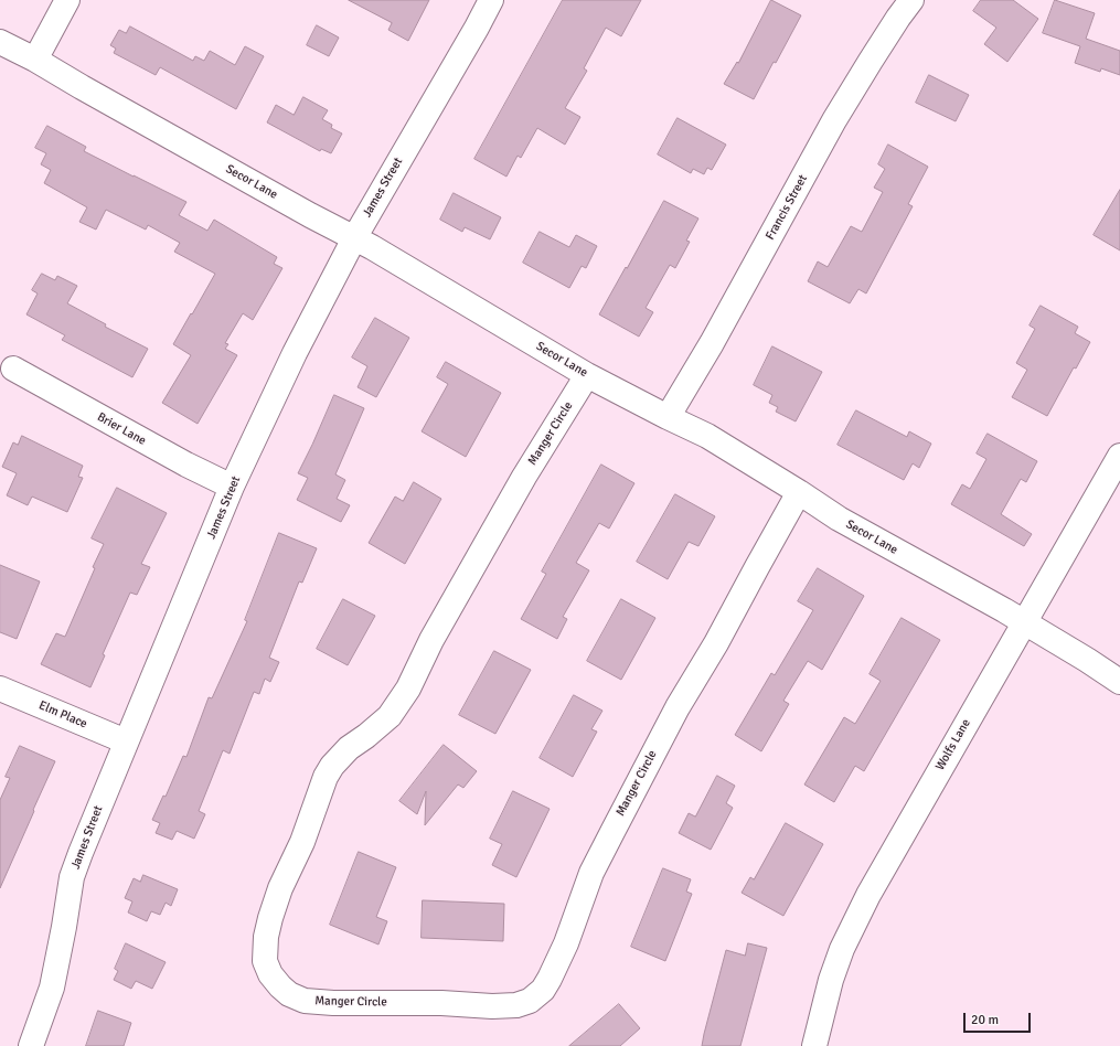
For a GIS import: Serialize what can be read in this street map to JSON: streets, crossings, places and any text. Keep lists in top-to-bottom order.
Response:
{
  "streets": {
    "street": [
      "Secor Lane",
      "James Street",
      "Francis Street",
      "Brier Lane",
      "Manger Circle",
      "Elm Place",
      "Wolfs Lane"
    ]
  },
  "crossings": [
    ["Secor Lane", "James Street"],
    ["Secor Lane", "Francis Street"],
    ["Secor Lane", "Manger Circle"],
    ["Secor Lane", "Wolfs Lane"],
    ["James Street", "Brier Lane"],
    ["James Street", "Elm Place"]
  ],
  "scale_bar": "20 m"
}
